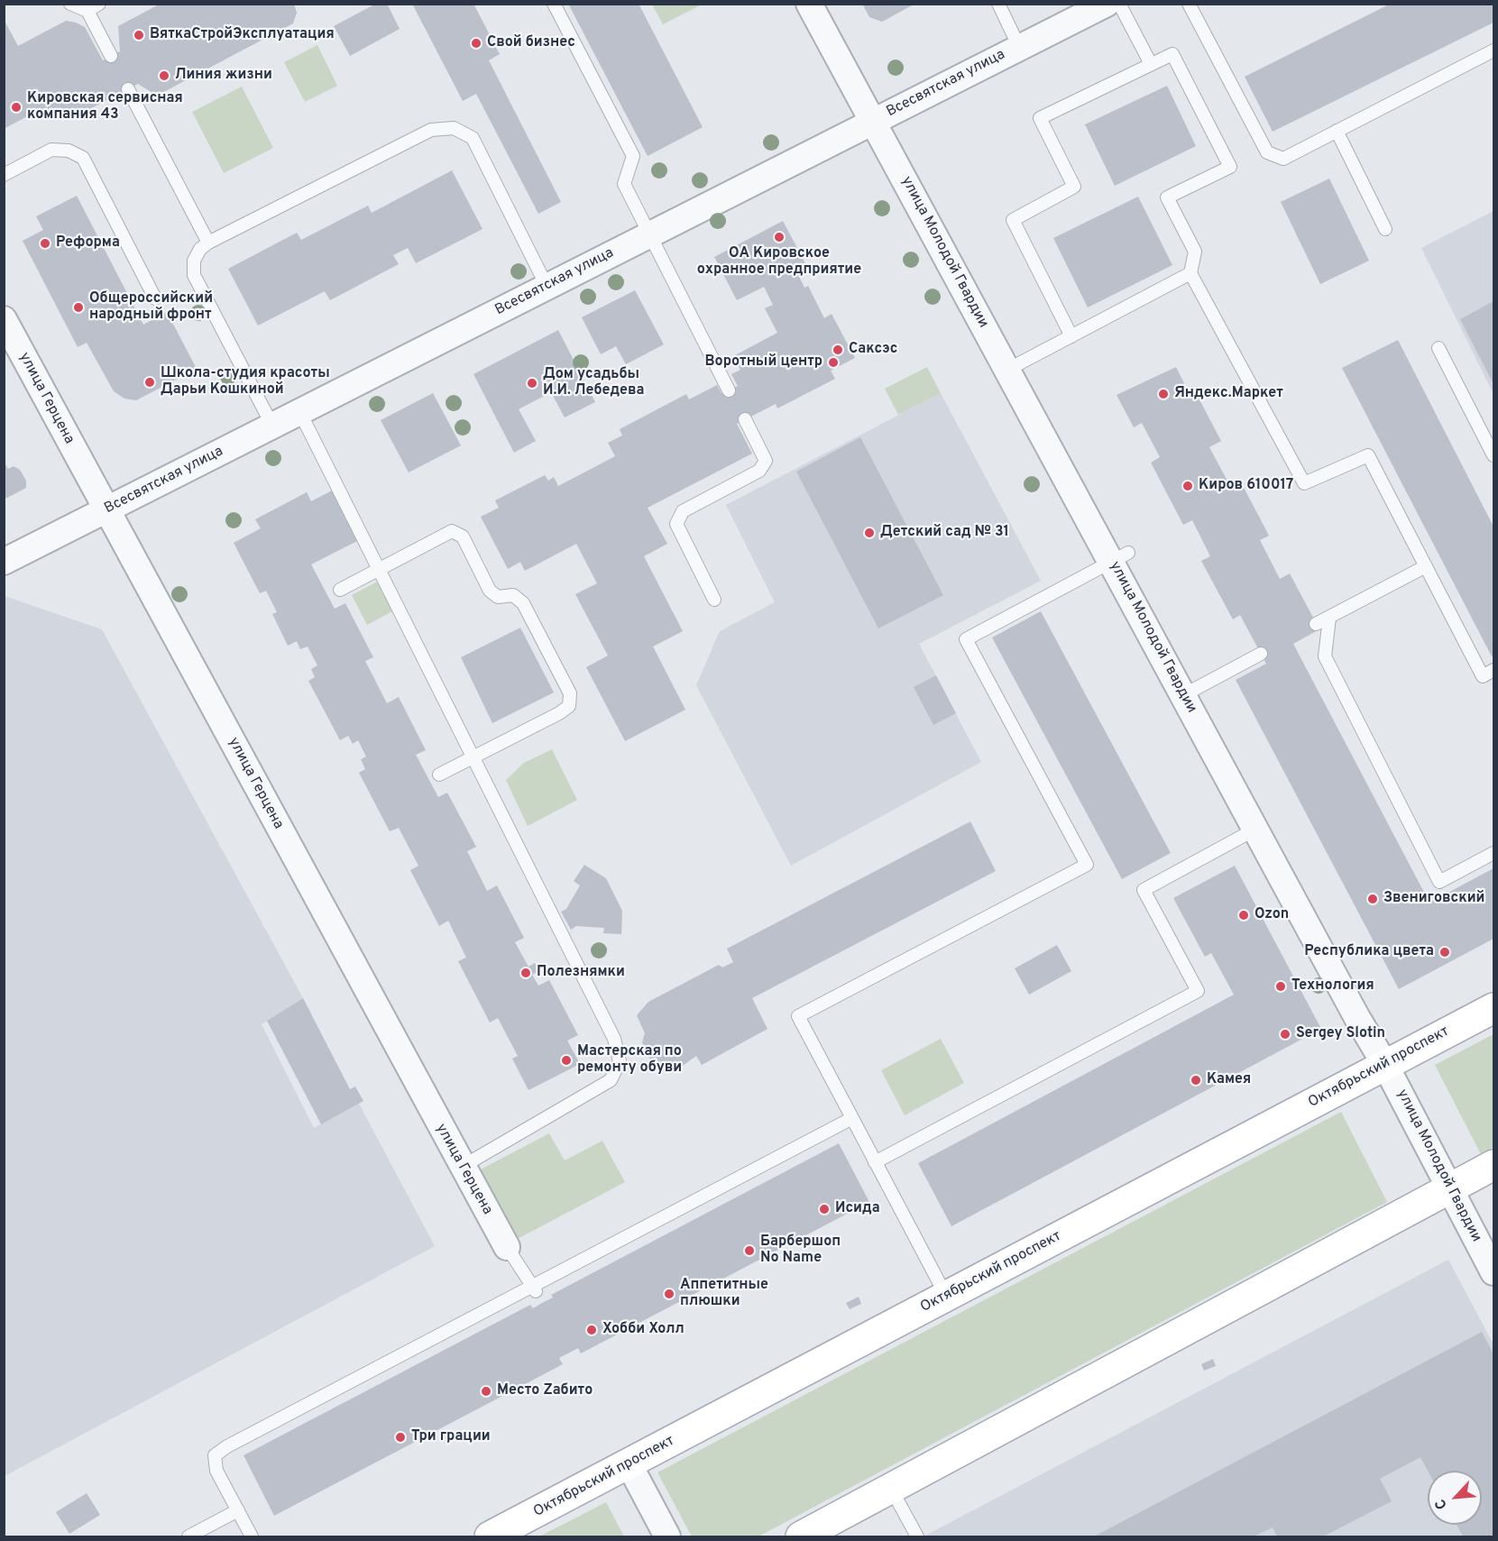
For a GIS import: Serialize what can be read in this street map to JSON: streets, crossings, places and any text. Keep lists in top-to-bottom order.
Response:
{
  "streets": {
    "main road": ["Октябрьский проспект"],
    "street": ["Всесвятская улица", "улица Молодой Гвардии", "улица Герцена"]
  },
  "crossings": [
    ["Всесвятская улица", "улица Молодой Гвардии"],
    ["Всесвятская улица", "улица Герцена"],
    ["улица Молодой Гвардии", "Октябрьский проспект"]
  ],
  "places": [
    "ВяткаСтройЭксплуатация",
    "Свой бизнес",
    "Линия жизни",
    "Кировская сервисная компания 43",
    "ОА Кировское охранное предприятие",
    "Реформа",
    "Общероссийский народный фронт",
    "Саксэс",
    "Воротный центр",
    "Школа-студия красоты Дарьи Кошкиной",
    "Дом усадьбы И.И. Лебедева",
    "Яндекс.Маркет",
    "Киров 610017",
    "Детский сад № 31",
    "Звениговский",
    "Ozon",
    "Республика цвета",
    "Полезнямки",
    "Технология",
    "Sergey Slotin",
    "Мастерская по ремонту обуви",
    "Камея",
    "Исида",
    "Барбершоп No Name",
    "Аппетитные плюшки",
    "Хобби Холл",
    "Место Zабито",
    "Три грации"
  ],
  "north": "bottom left"
}
